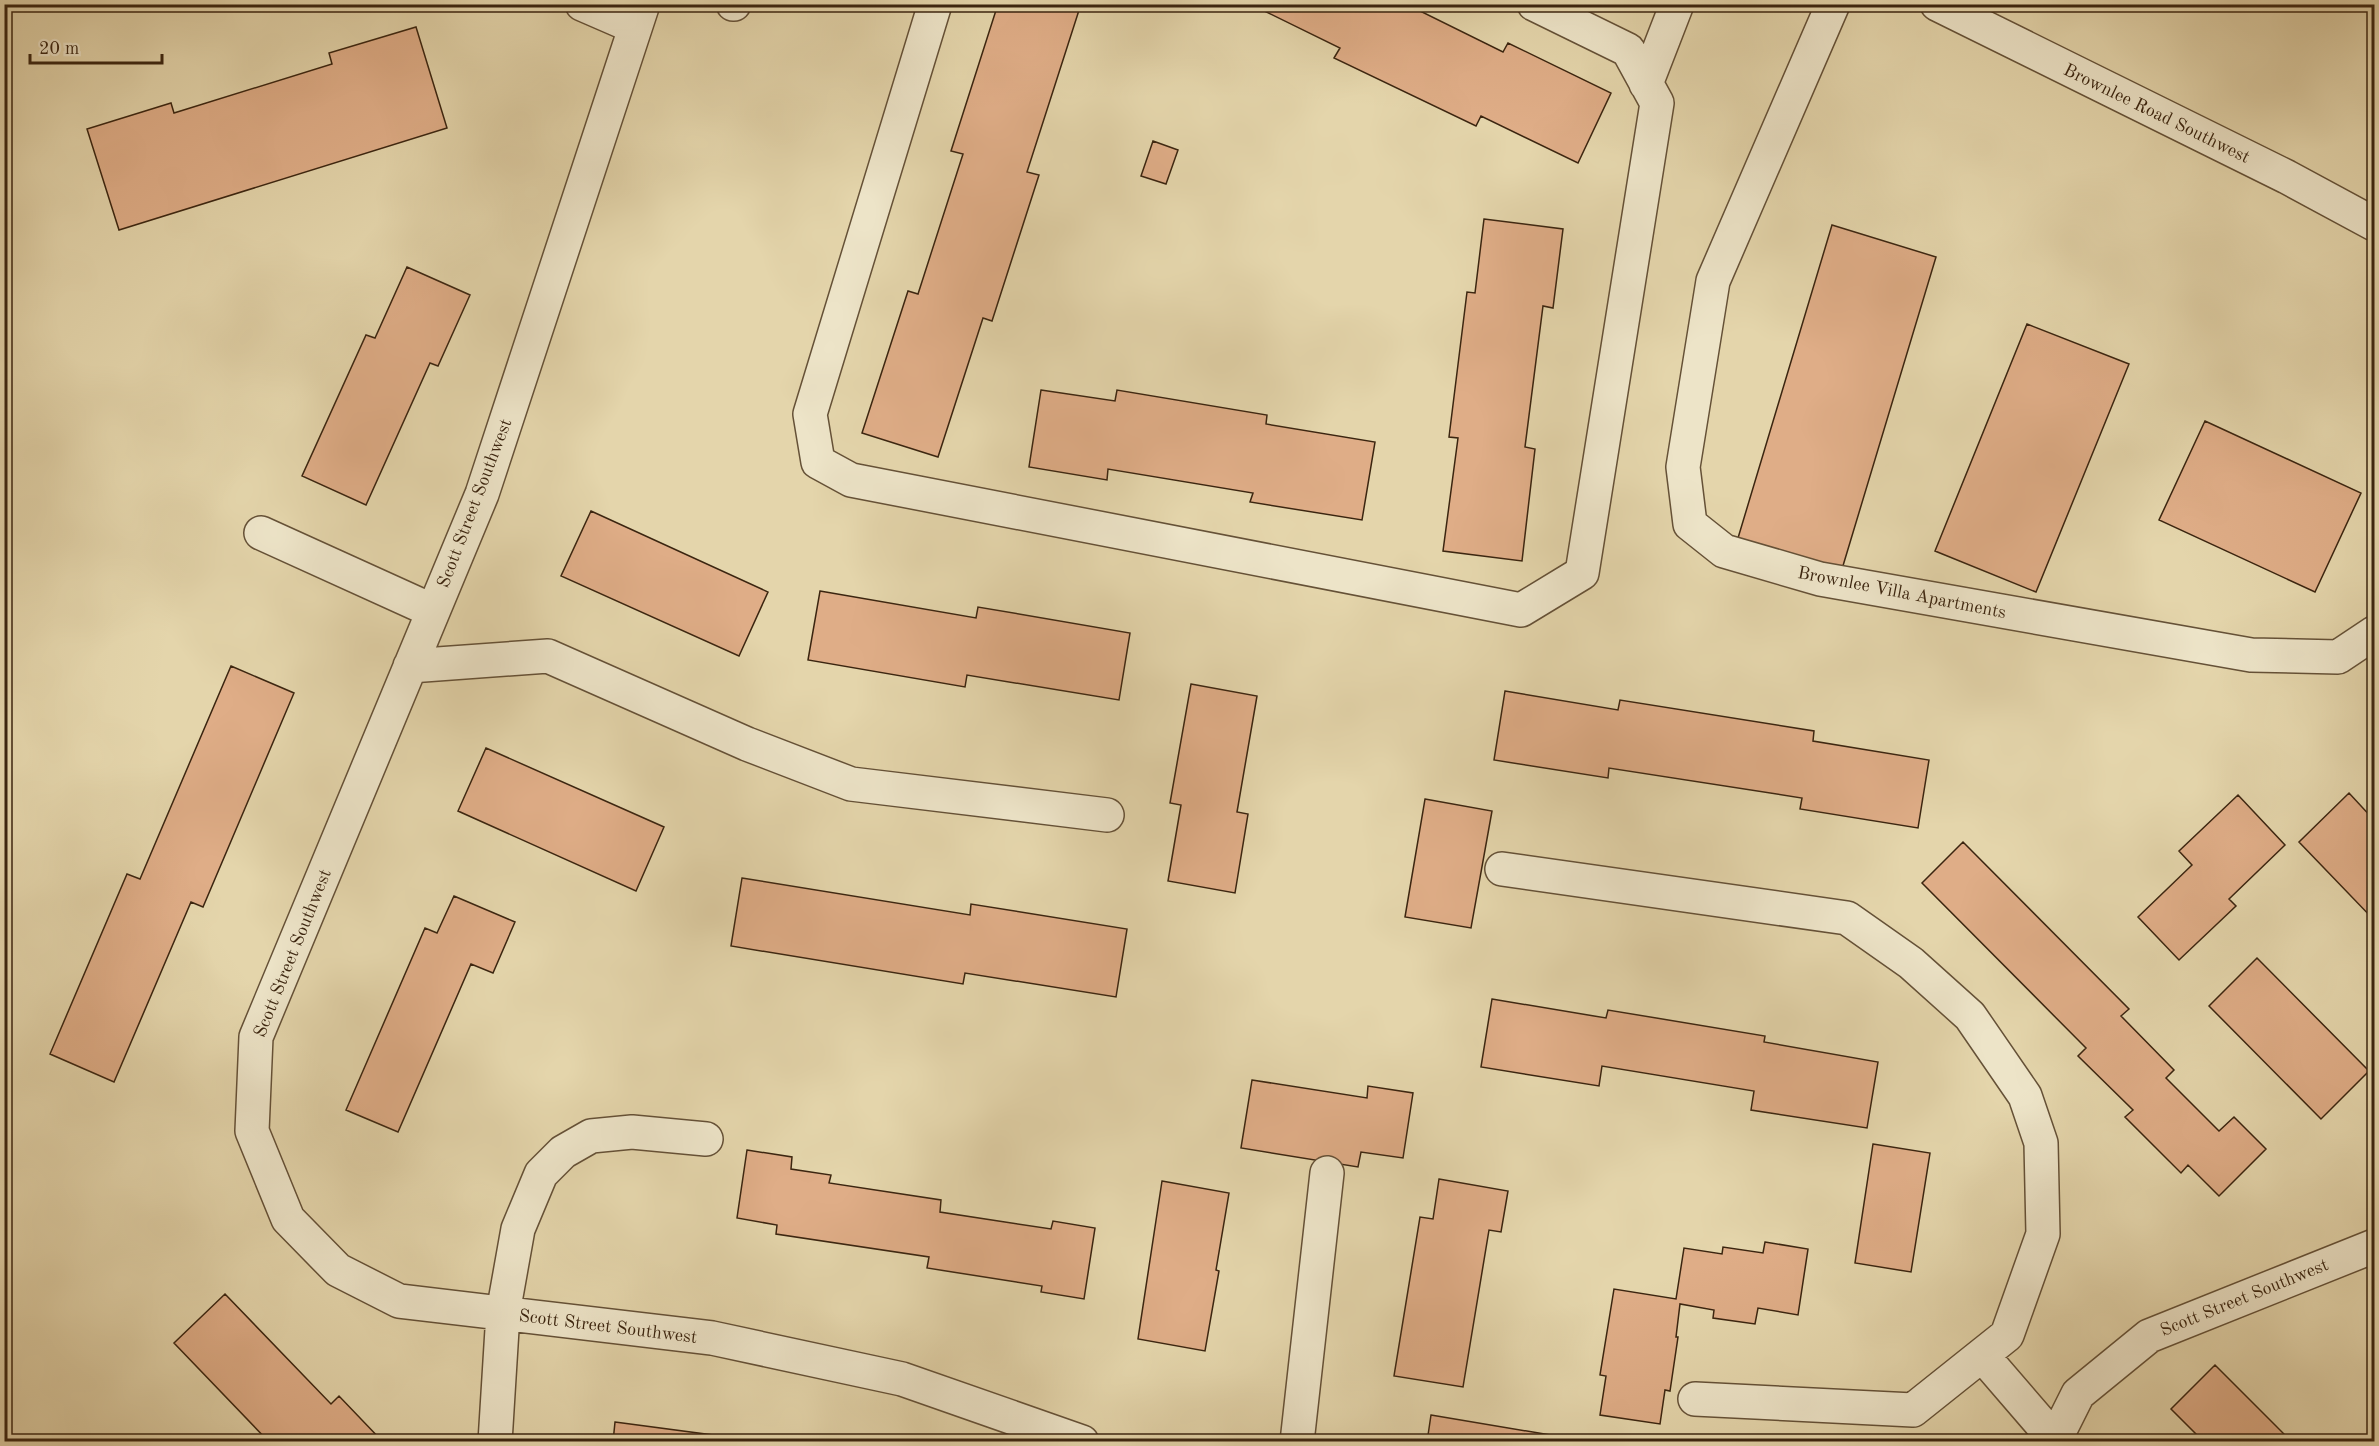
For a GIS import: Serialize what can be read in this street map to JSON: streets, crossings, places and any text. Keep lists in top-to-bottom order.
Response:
{
  "streets": {
    "street": ["Brownlee Road Southwest", "Scott Street Southwest", "Brownlee Villa Apartments"]
  },
  "scale_bar": "20 m"
}
